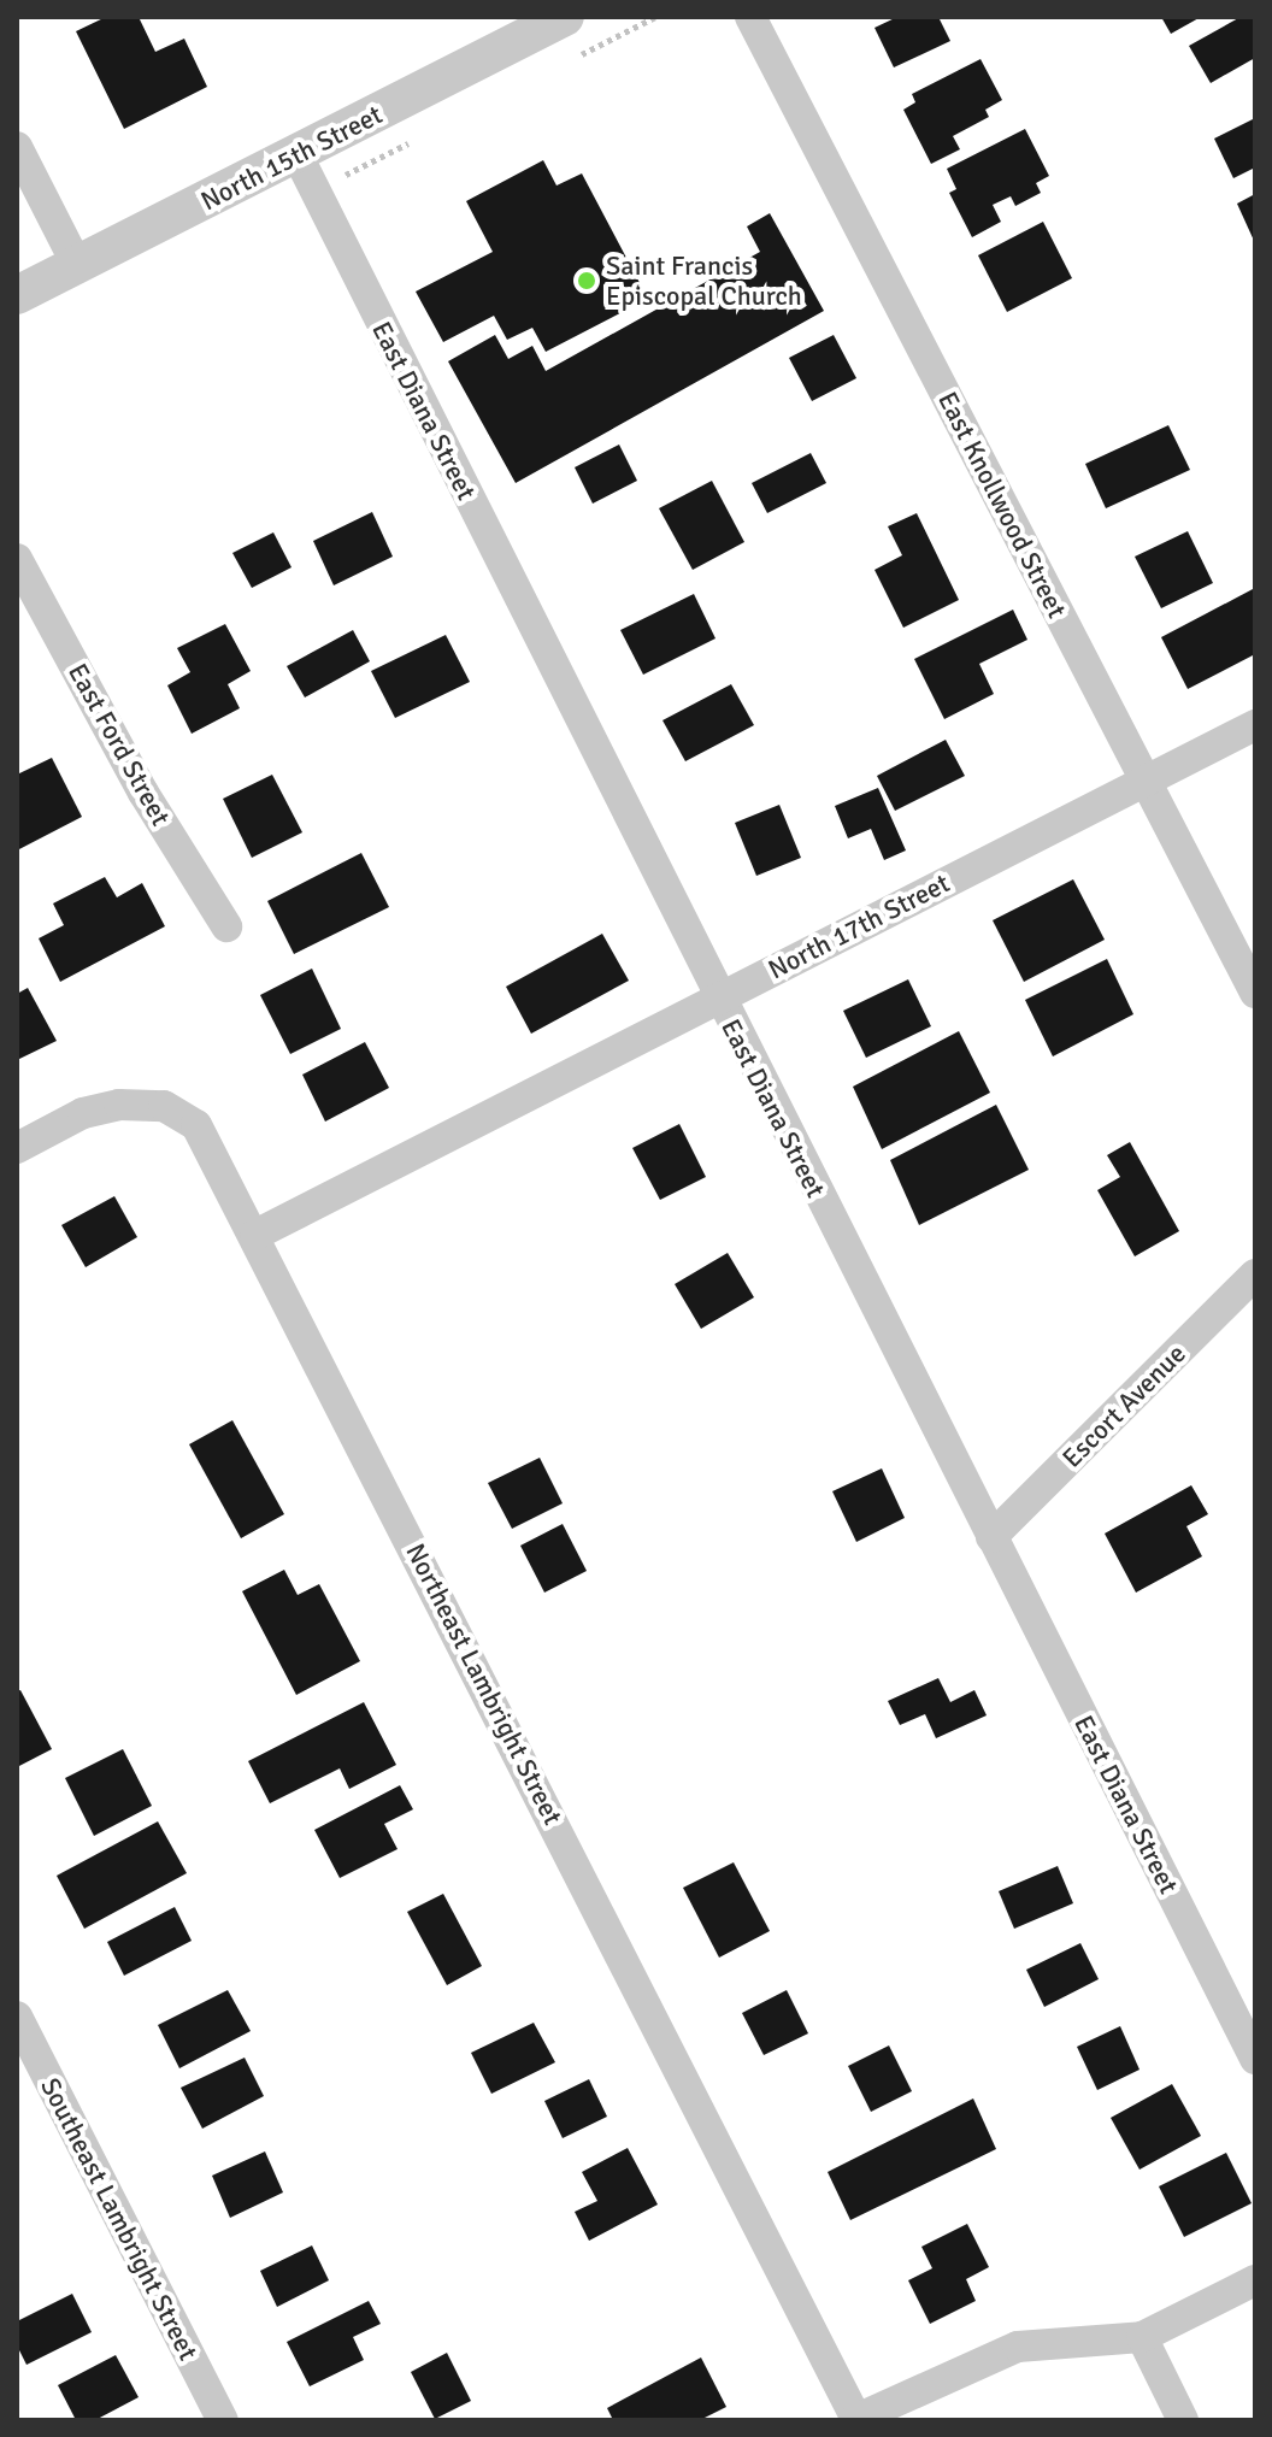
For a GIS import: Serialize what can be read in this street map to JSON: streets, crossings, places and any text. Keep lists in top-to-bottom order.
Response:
{
  "streets": {
    "street": [
      "North 15th Street",
      "East Diana Street",
      "East Knollwood Street",
      "East Ford Street",
      "North 17th Street",
      "Escort Avenue",
      "Northeast Lambright Street",
      "Southeast Lambright Street"
    ]
  },
  "crossings": [
    ["North 15th Street", "East Diana Street"],
    ["East Diana Street", "North 17th Street"],
    ["East Diana Street", "Escort Avenue"],
    ["East Knollwood Street", "North 17th Street"],
    ["North 17th Street", "Northeast Lambright Street"]
  ],
  "places": ["Saint Francis Episcopal Church"]
}
